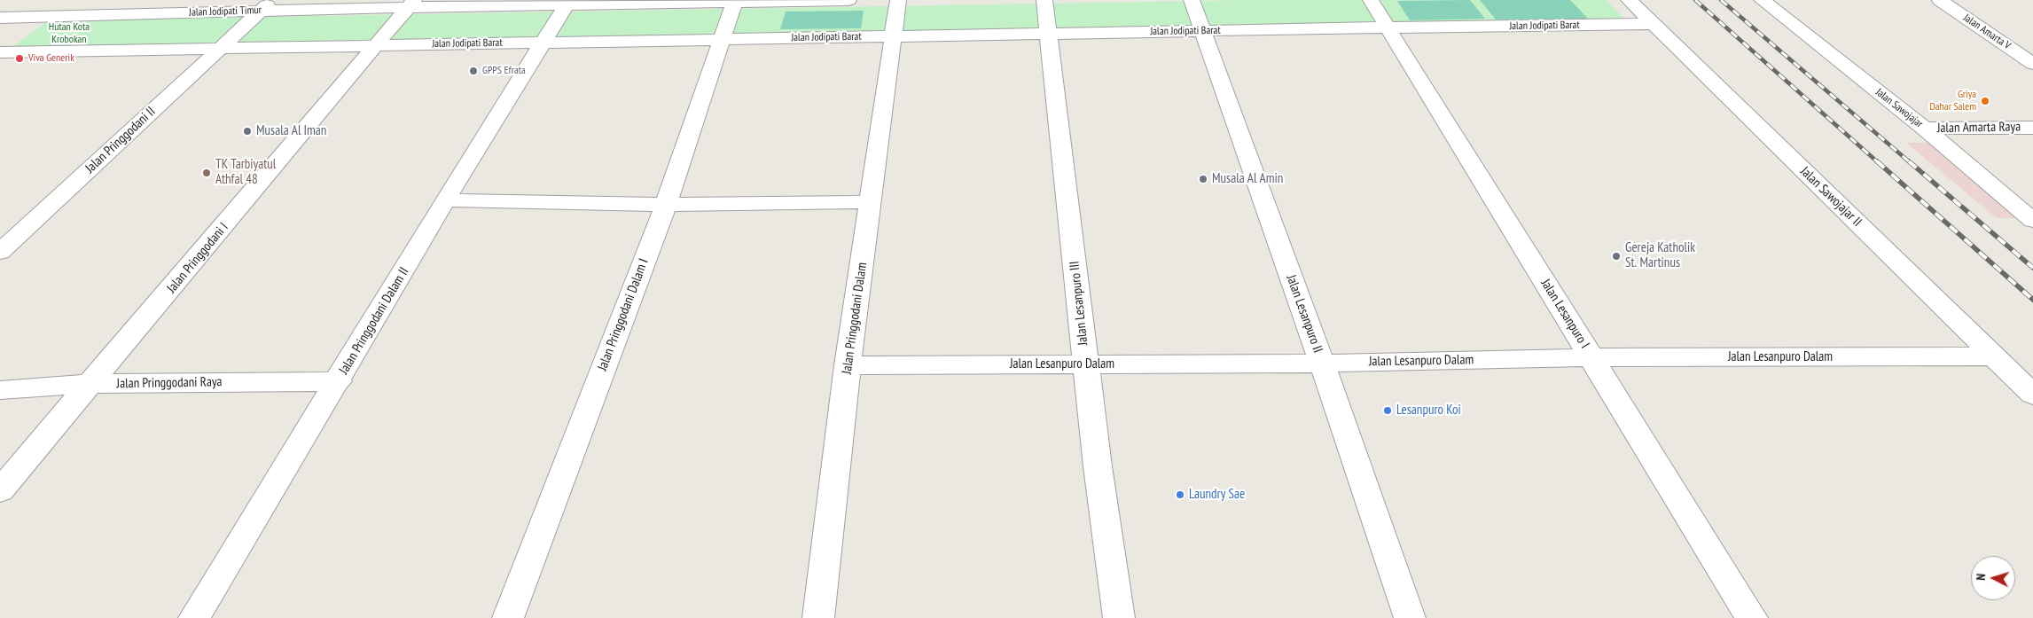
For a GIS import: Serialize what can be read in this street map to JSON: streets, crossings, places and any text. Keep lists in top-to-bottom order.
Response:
{
  "streets": {
    "street": [
      "Jalan Jodipati Timur",
      "Jalan Jodipati Barat",
      "Jalan Amarta V",
      "Jalan Sawojajar",
      "Jalan Amarta Raya",
      "Jalan Pringgodani II",
      "Jalan Sawojajar II",
      "Jalan Pringgodani I",
      "Jalan Lesanpuro III",
      "Jalan Lesanpuro II",
      "Jalan Lesanpuro I",
      "Jalan Pringgodani Dalam I",
      "Jalan Pringgodani Dalam",
      "Jalan Pringgodani Dalam II",
      "Jalan Lesanpuro Dalam",
      "Jalan Pringgodani Raya"
    ]
  },
  "crossings": [
    ["Jalan Jodipati Timur", "Jalan Jodipati Barat"],
    ["Jalan Jodipati Timur", "Jalan Pringgodani II"],
    ["Jalan Jodipati Timur", "Jalan Pringgodani I"],
    ["Jalan Jodipati Timur", "Jalan Pringgodani Dalam I"],
    ["Jalan Jodipati Timur", "Jalan Pringgodani Dalam II"],
    ["Jalan Jodipati Barat", "Jalan Pringgodani II"],
    ["Jalan Jodipati Barat", "Jalan Sawojajar II"],
    ["Jalan Jodipati Barat", "Jalan Pringgodani I"],
    ["Jalan Jodipati Barat", "Jalan Lesanpuro III"],
    ["Jalan Jodipati Barat", "Jalan Lesanpuro II"],
    ["Jalan Jodipati Barat", "Jalan Lesanpuro I"],
    ["Jalan Jodipati Barat", "Jalan Pringgodani Dalam I"],
    ["Jalan Jodipati Barat", "Jalan Pringgodani Dalam"],
    ["Jalan Jodipati Barat", "Jalan Pringgodani Dalam II"],
    ["Jalan Sawojajar", "Jalan Amarta Raya"],
    ["Jalan Sawojajar II", "Jalan Lesanpuro Dalam"],
    ["Jalan Pringgodani I", "Jalan Pringgodani Raya"],
    ["Jalan Lesanpuro III", "Jalan Lesanpuro Dalam"],
    ["Jalan Lesanpuro II", "Jalan Lesanpuro Dalam"],
    ["Jalan Lesanpuro I", "Jalan Lesanpuro Dalam"],
    ["Jalan Pringgodani Dalam", "Jalan Lesanpuro Dalam"],
    ["Jalan Pringgodani Dalam II", "Jalan Pringgodani Raya"]
  ],
  "parks": ["Hutan Kota Krobokan"],
  "places": [
    "Viva Generik",
    "GPPS Efrata",
    "Griya Dahar Salem",
    "Musala Al Iman",
    "TK Tarbiyatul Athfal 48",
    "Musala Al Amin",
    "Gereja Katholik St. Martinus",
    "Lesanpuro Koi",
    "Laundry Sae"
  ],
  "north": "left"
}
